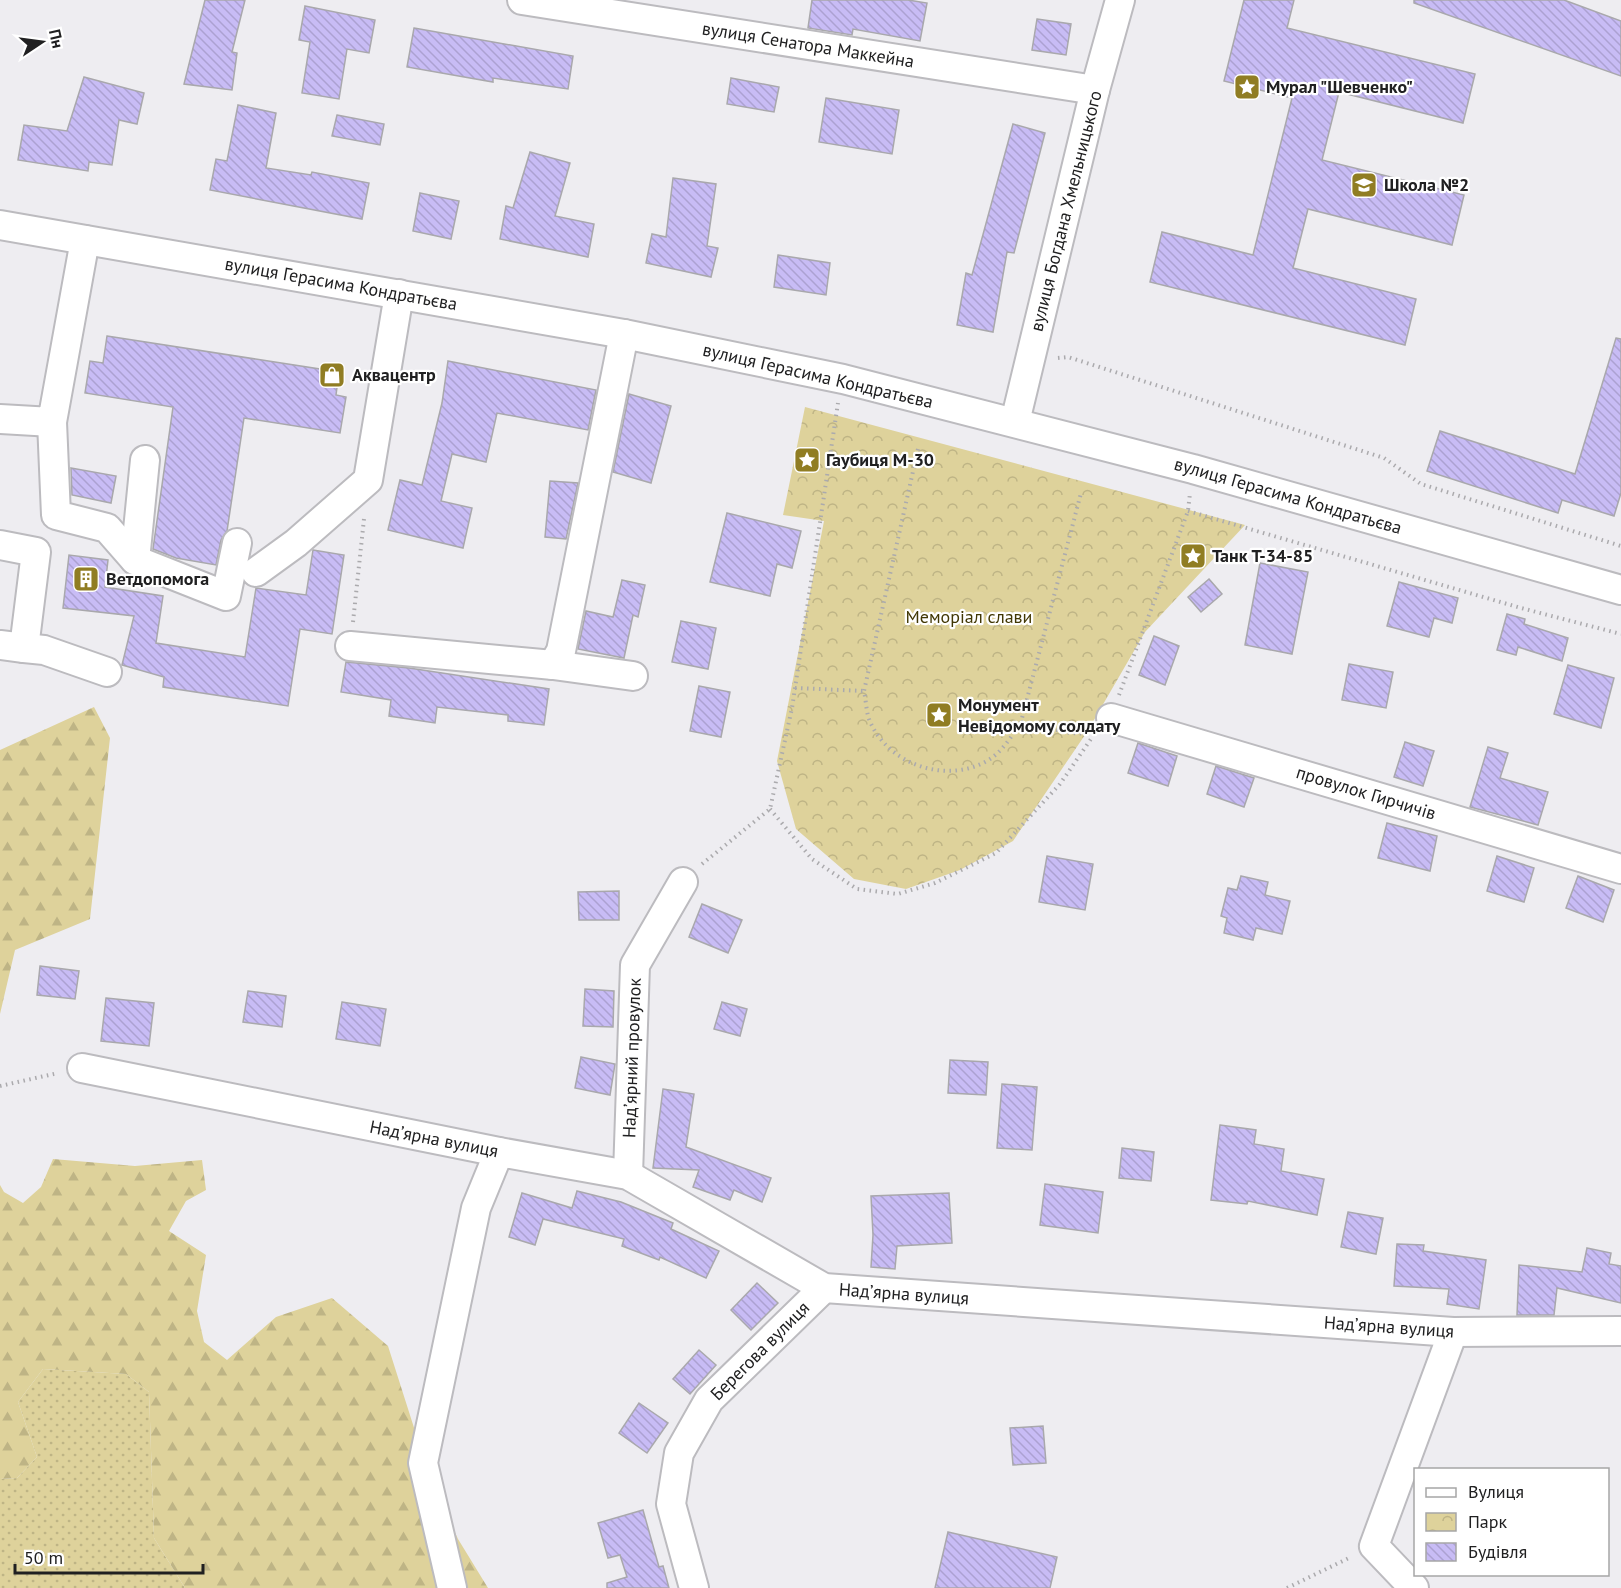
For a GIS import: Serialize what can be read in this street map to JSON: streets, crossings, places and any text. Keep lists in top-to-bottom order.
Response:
{
  "streets": {
    "street": [
      "вулиця Сенатора Маккейна",
      "вулиця Богдана Хмельницького",
      "вулиця Герасима Кондратьєва",
      "провулок Гирчичів",
      "Надʼярний провулок",
      "Надʼярна вулиця",
      "Берегова вулиця"
    ]
  },
  "crossings": [
    ["вулиця Сенатора Маккейна", "вулиця Богдана Хмельницького"],
    ["вулиця Богдана Хмельницького", "вулиця Герасима Кондратьєва"],
    ["Надʼярний провулок", "Надʼярна вулиця"],
    ["Надʼярна вулиця", "Берегова вулиця"]
  ],
  "parks": ["Меморіал слави"],
  "places": {
    "place": [
      "Мурал \"Шевченко\"",
      "Гаубиця М-30",
      "Танк Т-34-85",
      "Монумент Невідомому солдату"
    ],
    "school or university": ["Школа №2"],
    "shop": ["Аквацентр"],
    "building": ["Ветдопомога"]
  },
  "legend": ["Вулиця", "Парк", "Будівля"],
  "scale_bar": "50 m",
  "north": "right"
}
